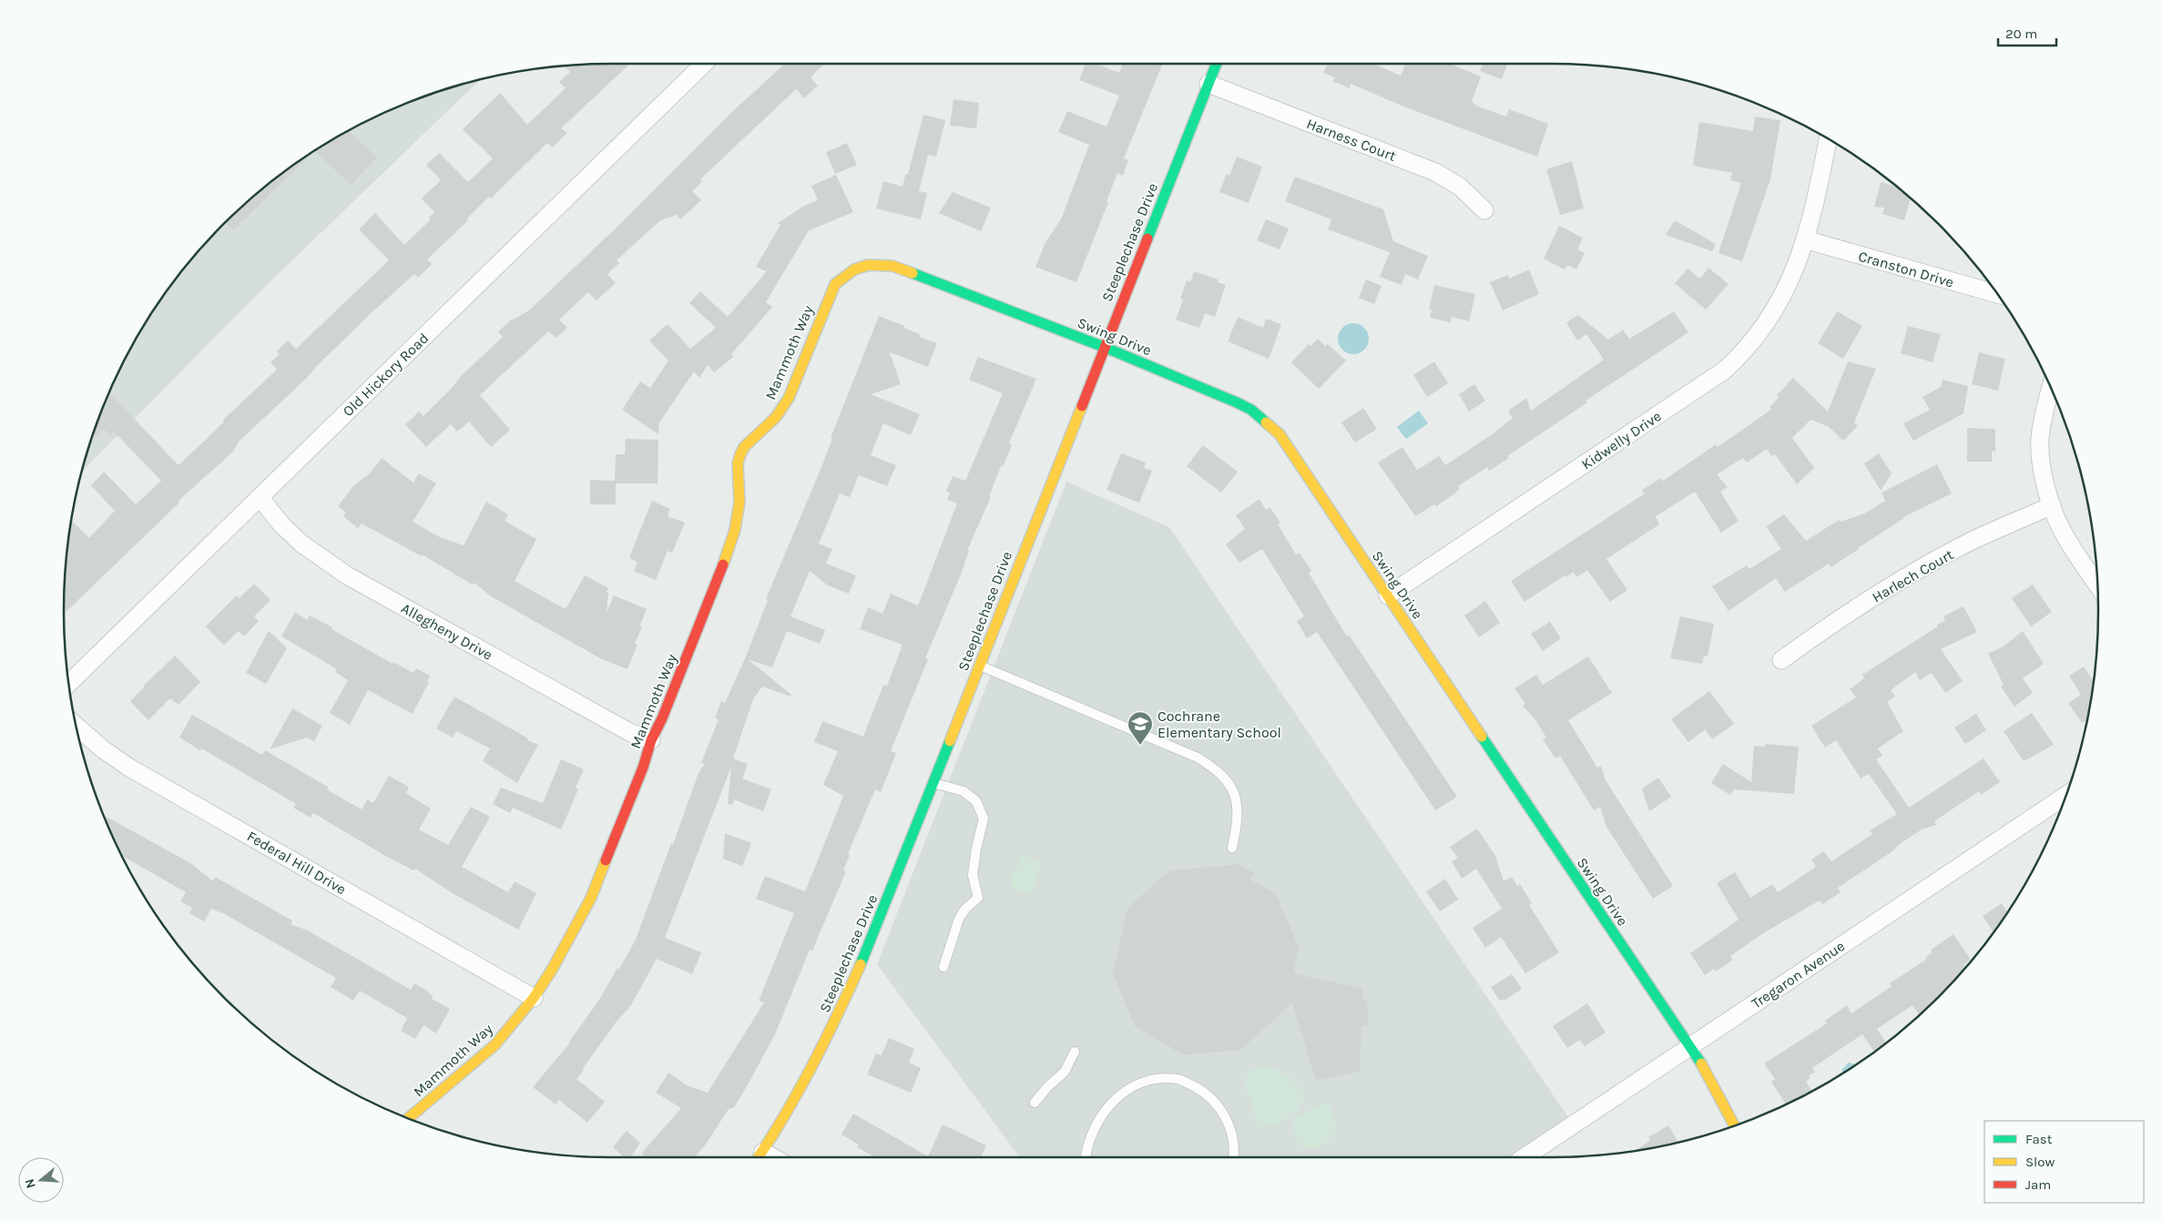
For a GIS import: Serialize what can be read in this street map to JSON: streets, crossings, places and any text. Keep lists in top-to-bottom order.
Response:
{
  "streets": {
    "street": [
      "Harness Court",
      "Steeplechase Drive",
      "Cranston Drive",
      "Swing Drive",
      "Mammoth Way",
      "Old Hickory Road",
      "Kidwelly Drive",
      "Harlech Court",
      "Allegheny Drive",
      "Federal Hill Drive",
      "Tregaron Avenue"
    ]
  },
  "crossings": [
    ["Harness Court", "Steeplechase Drive"],
    ["Steeplechase Drive", "Swing Drive"],
    ["Cranston Drive", "Kidwelly Drive"],
    ["Swing Drive", "Mammoth Way"],
    ["Swing Drive", "Kidwelly Drive"],
    ["Swing Drive", "Tregaron Avenue"],
    ["Mammoth Way", "Allegheny Drive"],
    ["Mammoth Way", "Federal Hill Drive"],
    ["Old Hickory Road", "Allegheny Drive"]
  ],
  "places": {
    "school or university": ["Cochrane Elementary School"]
  },
  "legend": ["Fast", "Slow", "Jam"],
  "scale_bar": "20 m",
  "north": "left"
}
